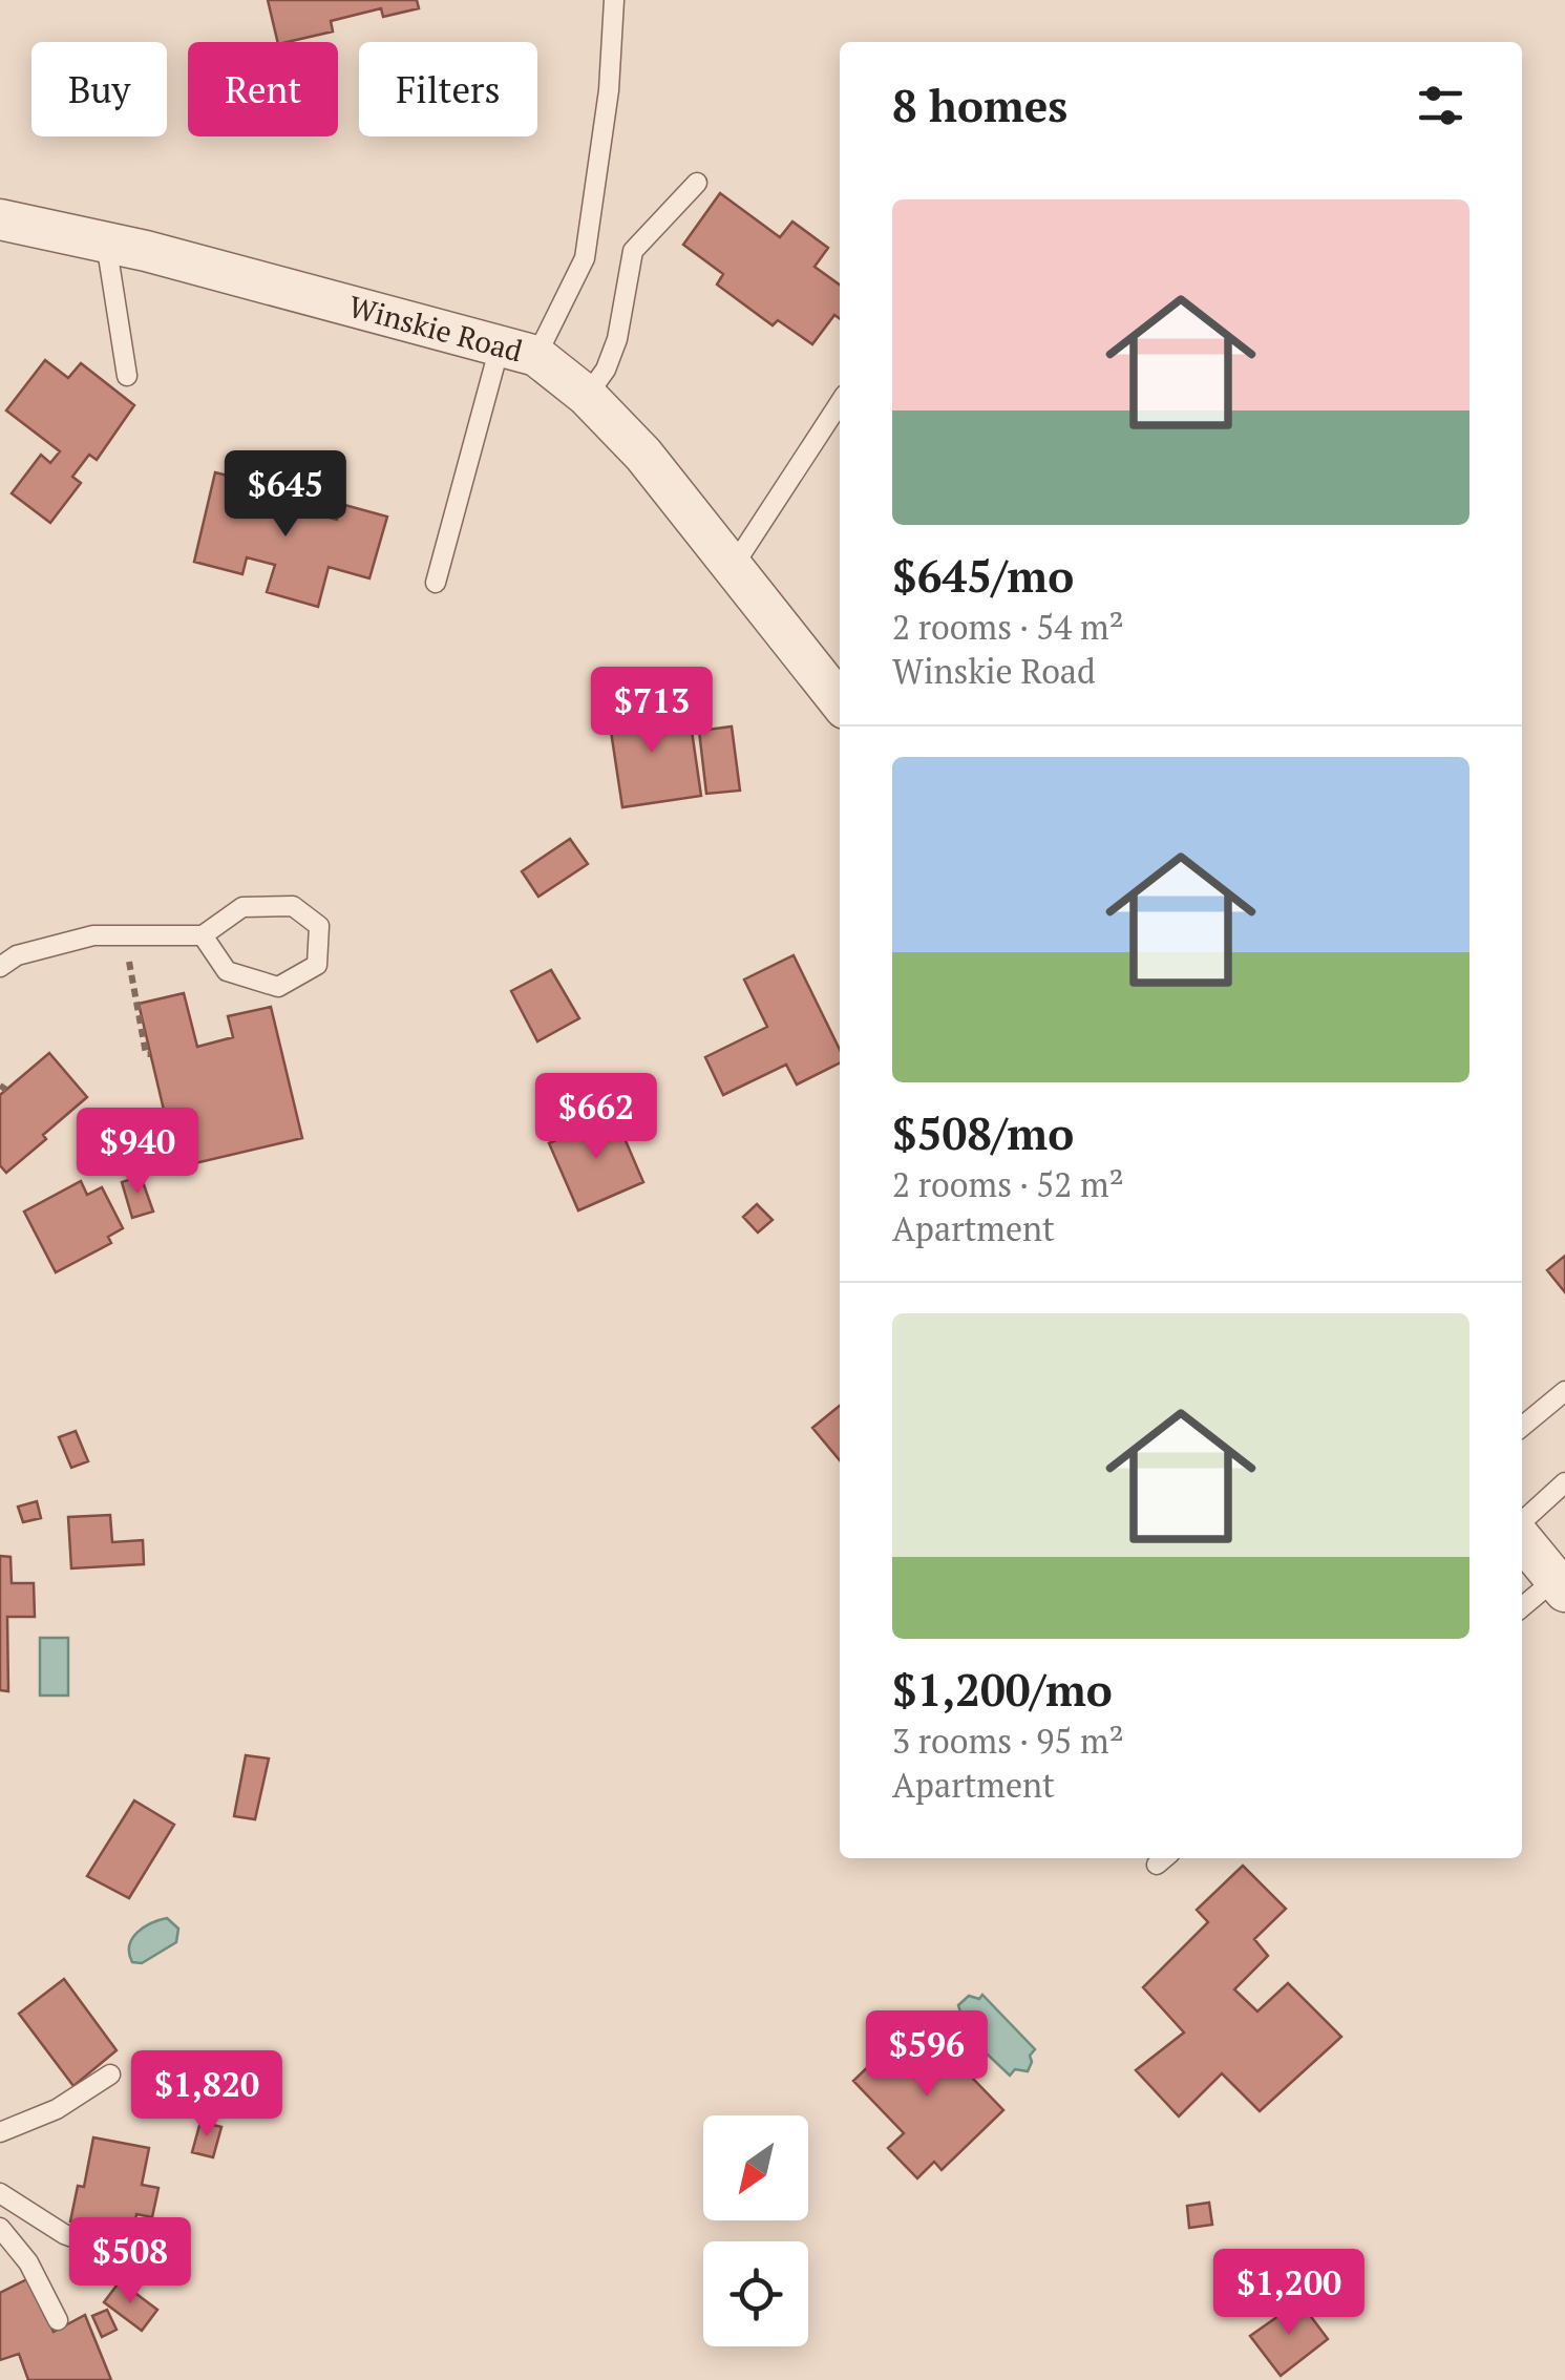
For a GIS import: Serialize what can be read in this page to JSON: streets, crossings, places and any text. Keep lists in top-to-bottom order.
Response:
{
  "streets": {
    "street": ["Winskie Road"]
  },
  "north": "bottom left",
  "page": {
    "chip": ["Buy", "Rent", "Filters"],
    "heading": "8 homes",
    "list": [
      {
        "name": "$645/mo",
        "note": "2 rooms · 54 m² · Winskie Road"
      },
      {
        "name": "$508/mo",
        "note": "2 rooms · 52 m² · Apartment"
      },
      {
        "name": "$1,200/mo",
        "note": "3 rooms · 95 m² · Apartment"
      }
    ],
    "price": [
      "$645",
      "$713",
      "$662",
      "$940",
      "$596",
      "$1,820",
      "$508",
      "$1,200"
    ]
  }
}
